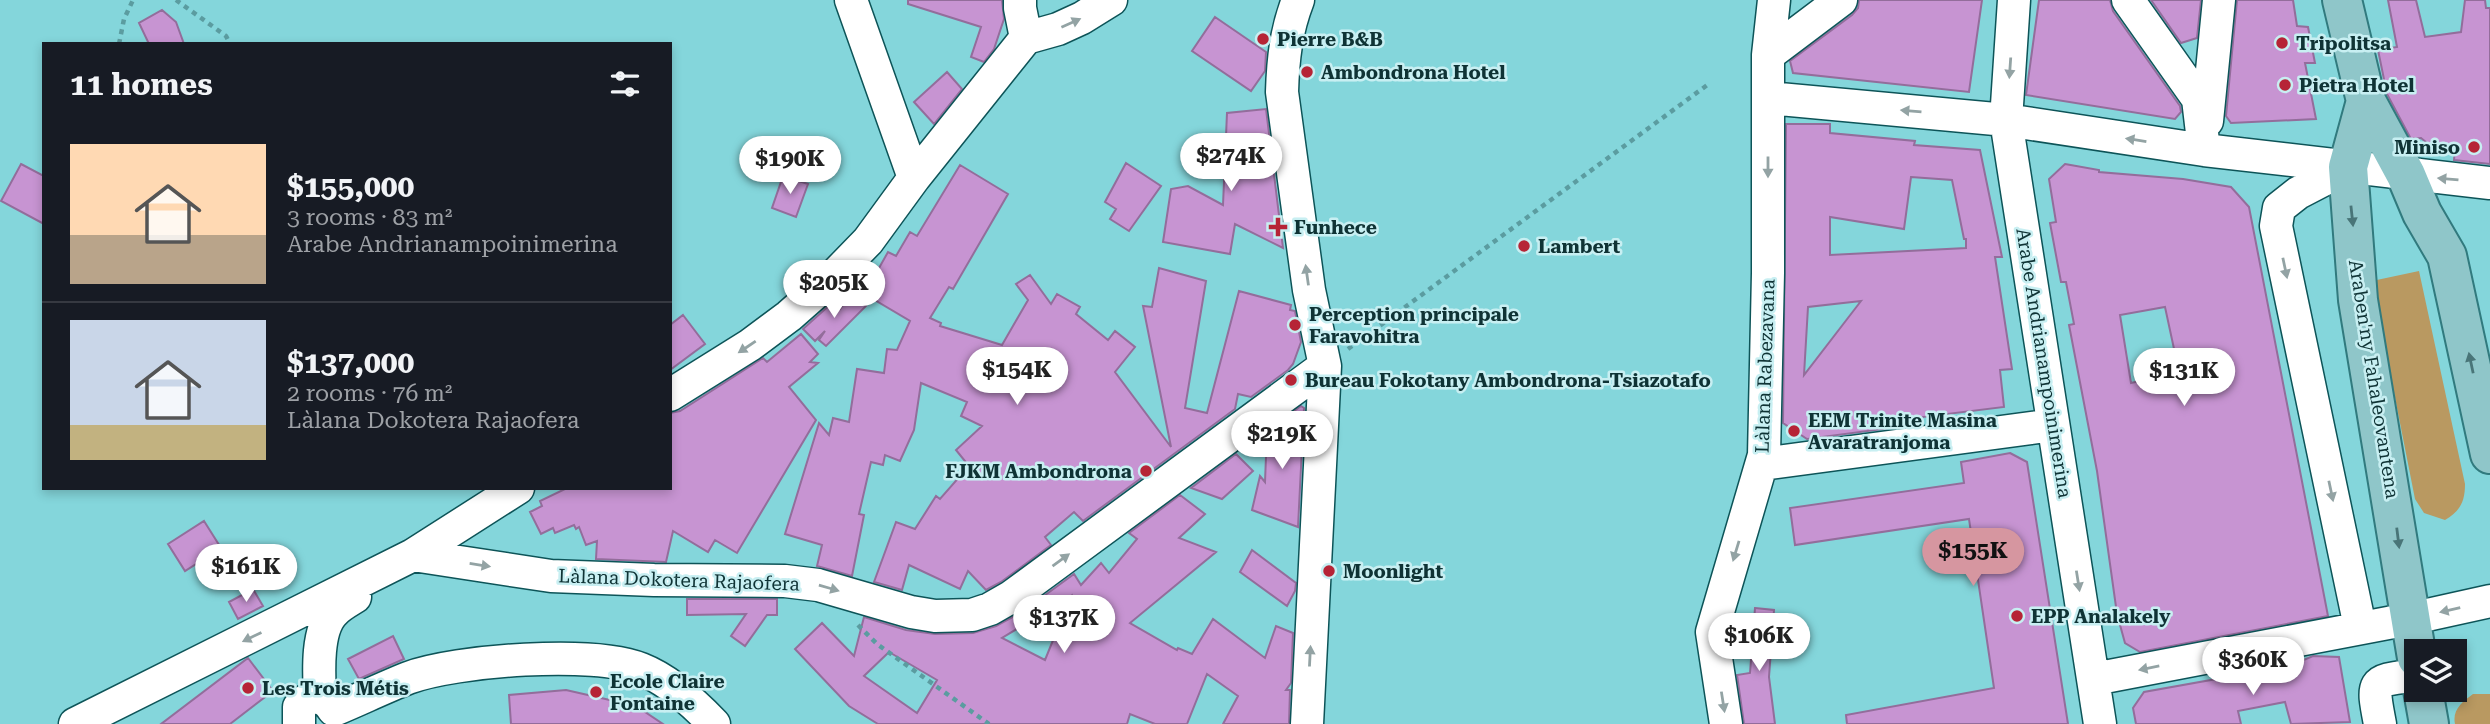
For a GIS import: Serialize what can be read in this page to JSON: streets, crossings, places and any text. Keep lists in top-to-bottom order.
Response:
{
  "streets": {
    "main road": ["Araben'ny Fahaleovantena"],
    "street": ["Arabe Andrianampoinimerina", "Làlana Rabezavana", "Làlana Dokotera Rajaofera"]
  },
  "one_way": ["Làlana Rabezavana"],
  "places": {
    "other": [
      "Pierre B&B",
      "Tripolitsa",
      "Ambondrona Hotel",
      "Pietra Hotel",
      "Miniso",
      "Lambert",
      "Perception principale Faravohitra",
      "Bureau Fokotany Ambondrona-Tsiazotafo",
      "EEM Trinite Masina Avaratranjoma",
      "FJKM Ambondrona",
      "Moonlight",
      "EPP Analakely",
      "Les Trois Métis",
      "Ecole Claire Fontaine"
    ],
    "health": ["Funhece"]
  },
  "page": {
    "heading": "11 homes",
    "list": [
      {
        "name": "$155,000",
        "note": "3 rooms · 83 m² · Arabe Andrianampoinimerina"
      },
      {
        "name": "$137,000",
        "note": "2 rooms · 76 m² · Làlana Dokotera Rajaofera"
      }
    ],
    "price": [
      "$274K",
      "$190K",
      "$205K",
      "$154K",
      "$131K",
      "$219K",
      "$155K",
      "$161K",
      "$137K",
      "$106K",
      "$360K"
    ]
  }
}
